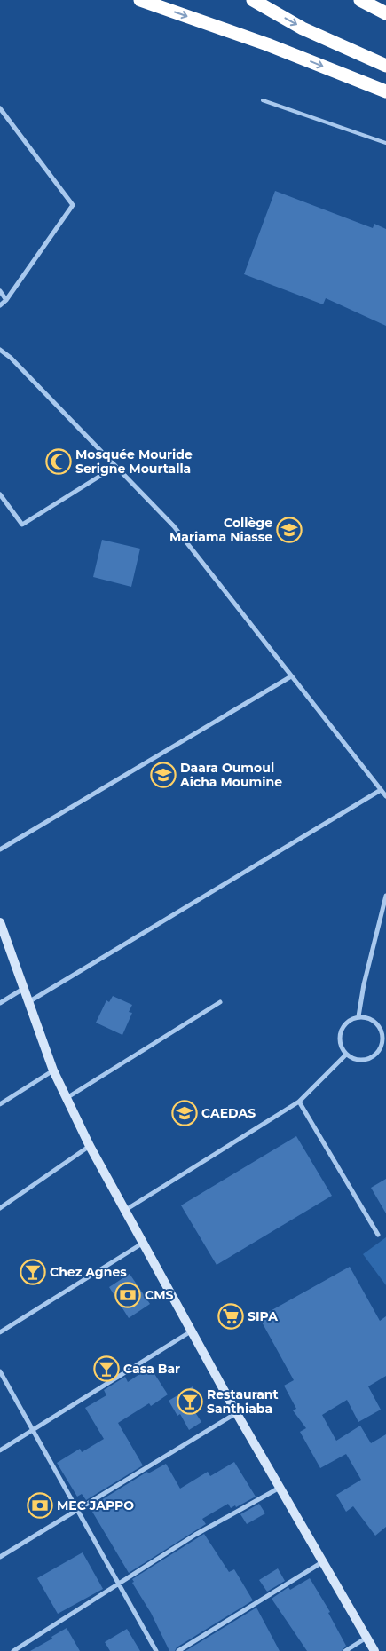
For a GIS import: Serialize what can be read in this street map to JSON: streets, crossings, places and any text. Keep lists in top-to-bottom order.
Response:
{
  "places": {
    "mosque": ["Mosquée Mouride Serigne Mourtalla"],
    "school or university": ["Collège Mariama Niasse", "Daara Oumoul Aicha Moumine", "CAEDAS"],
    "bar": ["Chez Agnes", "Casa Bar", "Restaurant Santhiaba"],
    "bank": ["CMS", "MEC JAPPO"],
    "supermarket": ["SIPA"]
  }
}
